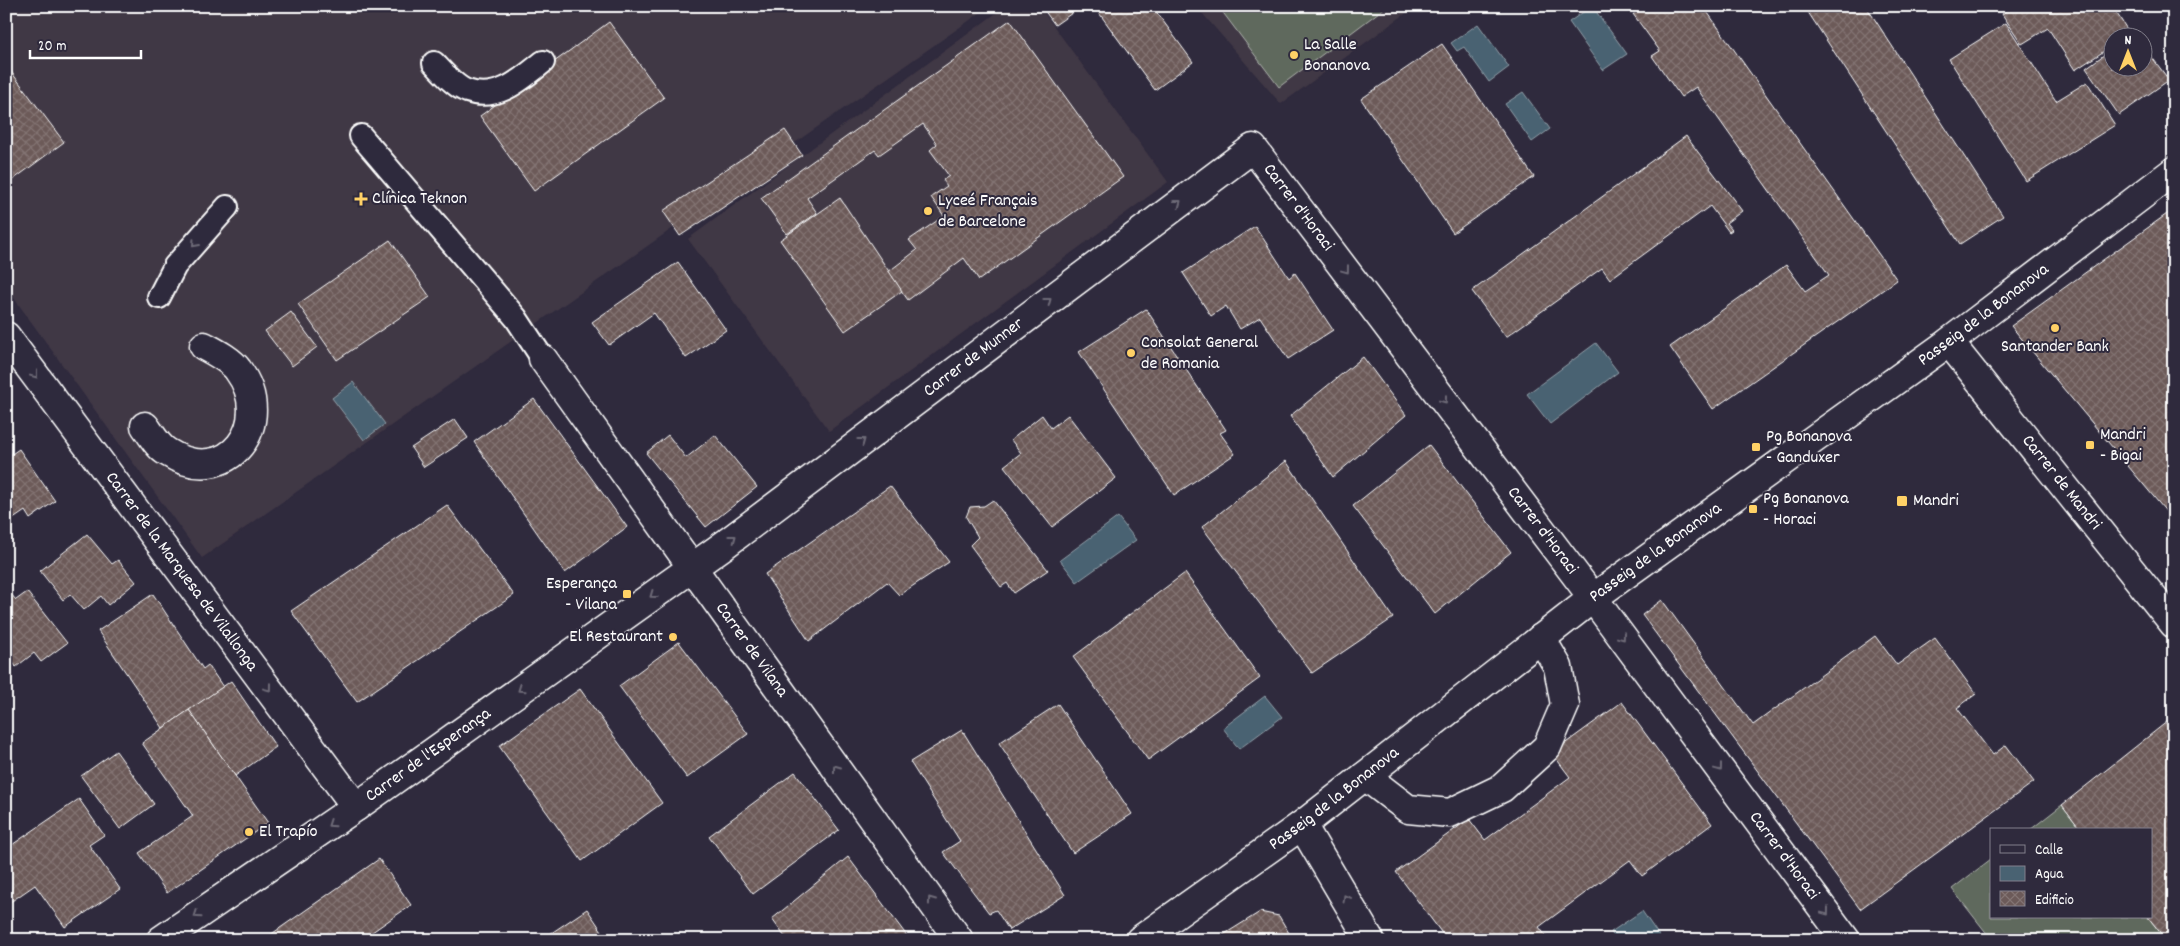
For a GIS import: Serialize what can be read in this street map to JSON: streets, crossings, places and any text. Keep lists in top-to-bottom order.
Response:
{
  "streets": {
    "street": [
      "Carrer d'Horaci",
      "Passeig de la Bonanova",
      "Carrer de Munner",
      "Carrer de Mandri",
      "Carrer de la Marquesa de Vilallonga",
      "Carrer de Vilana",
      "Carrer de l'Esperança"
    ]
  },
  "crossings": [
    ["Carrer d'Horaci", "Passeig de la Bonanova"],
    ["Carrer d'Horaci", "Carrer de Munner"],
    ["Passeig de la Bonanova", "Carrer de Mandri"],
    ["Carrer de Munner", "Carrer de Vilana"],
    ["Carrer de Munner", "Carrer de l'Esperança"],
    ["Carrer de la Marquesa de Vilallonga", "Carrer de l'Esperança"],
    ["Carrer de Vilana", "Carrer de l'Esperança"]
  ],
  "one_way": [
    "Carrer d'Horaci",
    "Carrer de Munner",
    "Carrer de la Marquesa de Vilallonga",
    "Carrer de Vilana",
    "Carrer de l'Esperança"
  ],
  "places": {
    "other": [
      "La Salle Bonanova",
      "Lyceé Français de Barcelone",
      "Santander Bank",
      "Consolat General de Romania",
      "El Restaurant",
      "El Trapío"
    ],
    "health": ["Clínica Teknon"],
    "transit": [
      "Mandri - Bigai",
      "Pg Bonanova - Ganduxer",
      "Mandri",
      "Pg Bonanova - Horaci",
      "Esperança - Vilana"
    ]
  },
  "legend": ["Calle", "Agua", "Edificio"],
  "scale_bar": "20 m",
  "north": "top"
}
